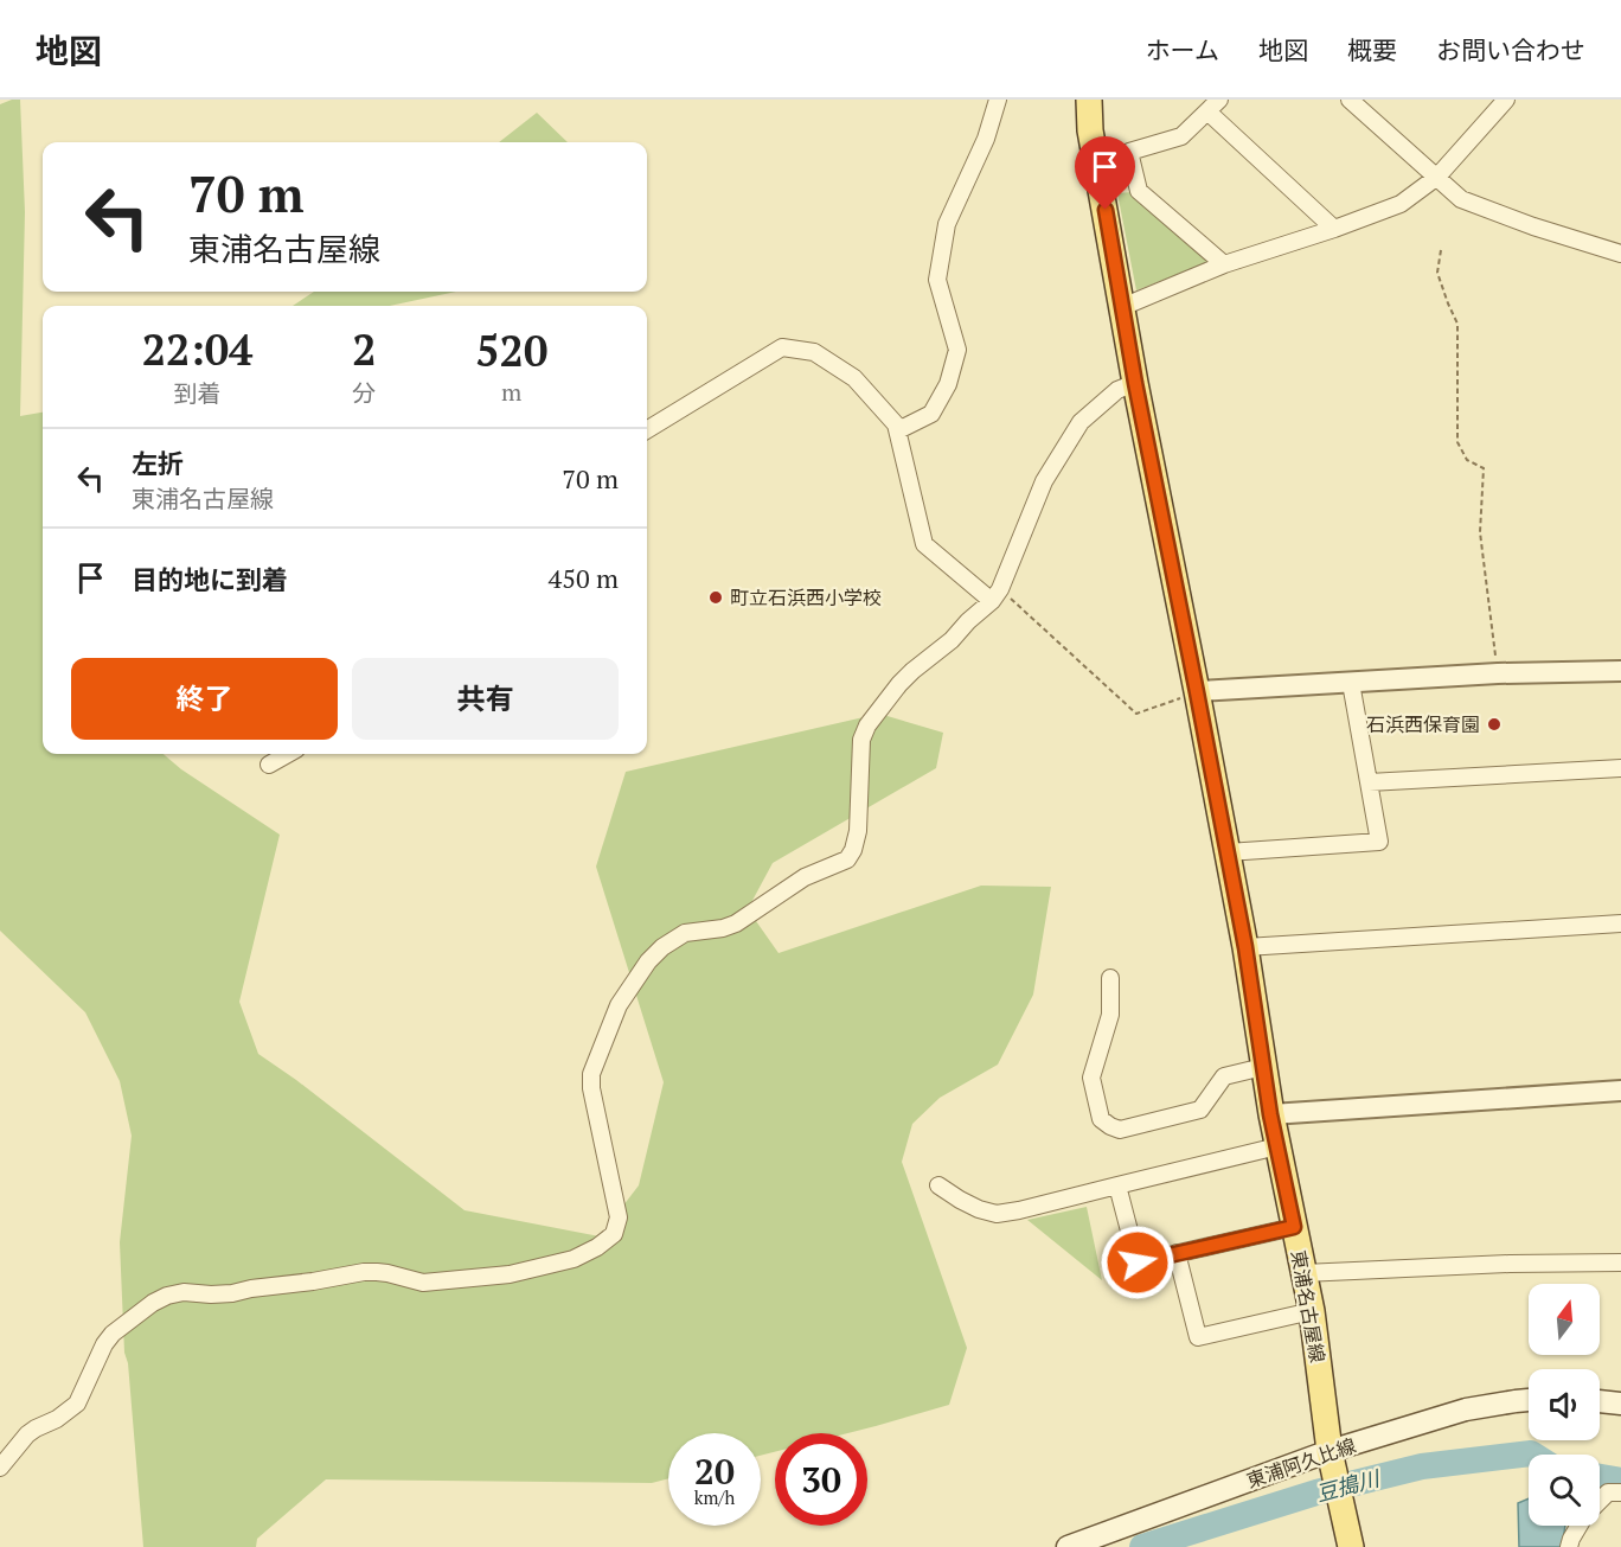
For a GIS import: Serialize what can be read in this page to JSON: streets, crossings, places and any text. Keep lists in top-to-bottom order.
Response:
{
  "streets": {
    "main road": ["東浦名古屋線", "東浦阿久比線"]
  },
  "crossings": [
    ["東浦名古屋線", "東浦阿久比線"]
  ],
  "water": ["豆搗川"],
  "places": ["町立石浜西小学校", "石浜西保育園"],
  "north": "top",
  "page": {
    "header": "地図",
    "nav": [
      "ホーム",
      "地図",
      "概要",
      "お問い合わせ"
    ],
    "turn": ["70 m", "東浦名古屋線"],
    "eta": [
      "22:04",
      "到着",
      "2",
      "分",
      "520",
      "m"
    ],
    "list": [
      {
        "name": "左折",
        "note": "東浦名古屋線",
        "value": "70 m"
      },
      {
        "name": "目的地に到着",
        "value": "450 m"
      }
    ],
    "buttons": ["終了", "共有"],
    "speed": "20 km/h",
    "limit": "30"
  }
}
